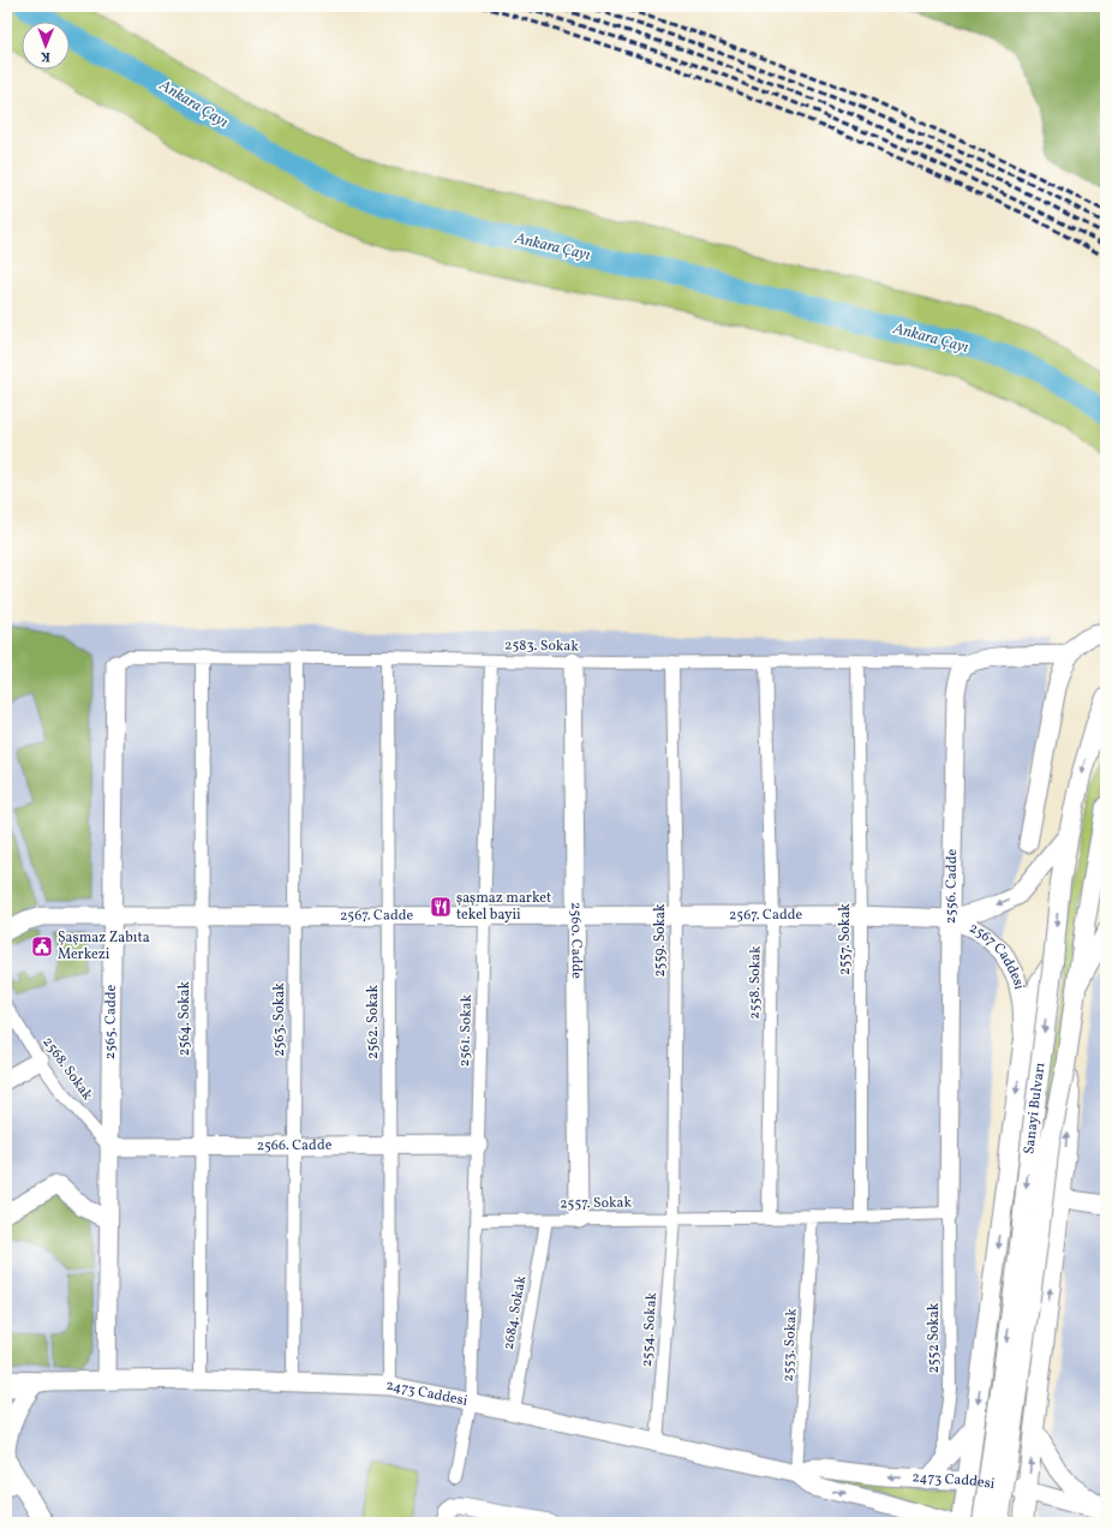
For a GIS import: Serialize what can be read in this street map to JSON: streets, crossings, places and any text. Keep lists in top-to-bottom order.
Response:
{
  "streets": {
    "main road": ["Sanayi Bulvarı"],
    "street": [
      "2583. Sokak",
      "2556. Cadde",
      "2567. Cadde",
      "2557. Sokak",
      "2560. Cadde",
      "2559. Sokak",
      "2567 Caddesi",
      "2558. Sokak",
      "2564. Sokak",
      "2563. Sokak",
      "2565. Cadde",
      "2562. Sokak",
      "2561. Sokak",
      "2568. Sokak",
      "2566. Cadde",
      "2684. Sokak",
      "2554. Sokak",
      "2552 Sokak",
      "2553. Sokak",
      "2473 Caddesi"
    ]
  },
  "crossings": [
    ["2583. Sokak", "2556. Cadde"],
    ["2583. Sokak", "2557. Sokak"],
    ["2583. Sokak", "2560. Cadde"],
    ["2583. Sokak", "2559. Sokak"],
    ["2583. Sokak", "2558. Sokak"],
    ["2583. Sokak", "2564. Sokak"],
    ["2583. Sokak", "2563. Sokak"],
    ["2583. Sokak", "2565. Cadde"],
    ["2583. Sokak", "2562. Sokak"],
    ["2583. Sokak", "2561. Sokak"],
    ["2556. Cadde", "2567. Cadde"],
    ["2556. Cadde", "2557. Sokak"],
    ["2556. Cadde", "2567 Caddesi"],
    ["2556. Cadde", "2552 Sokak"],
    ["2567. Cadde", "2557. Sokak"],
    ["2567. Cadde", "2560. Cadde"],
    ["2567. Cadde", "2559. Sokak"],
    ["2567. Cadde", "2567 Caddesi"],
    ["2567. Cadde", "2558. Sokak"],
    ["2567. Cadde", "2564. Sokak"],
    ["2567. Cadde", "2563. Sokak"],
    ["2567. Cadde", "2565. Cadde"],
    ["2567. Cadde", "2562. Sokak"],
    ["2567. Cadde", "2561. Sokak"],
    ["2557. Sokak", "2560. Cadde"],
    ["2557. Sokak", "2559. Sokak"],
    ["2557. Sokak", "2558. Sokak"],
    ["2557. Sokak", "2561. Sokak"],
    ["2557. Sokak", "2684. Sokak"],
    ["2557. Sokak", "2554. Sokak"],
    ["2557. Sokak", "2552 Sokak"],
    ["2557. Sokak", "2553. Sokak"],
    ["2559. Sokak", "2554. Sokak"],
    ["2567 Caddesi", "Sanayi Bulvarı"],
    ["2564. Sokak", "2566. Cadde"],
    ["2564. Sokak", "2473 Caddesi"],
    ["2563. Sokak", "2566. Cadde"],
    ["2563. Sokak", "2473 Caddesi"],
    ["2565. Cadde", "2568. Sokak"],
    ["2565. Cadde", "2566. Cadde"],
    ["2565. Cadde", "2473 Caddesi"],
    ["2562. Sokak", "2566. Cadde"],
    ["2562. Sokak", "2473 Caddesi"],
    ["2561. Sokak", "2566. Cadde"],
    ["2561. Sokak", "2473 Caddesi"],
    ["2568. Sokak", "2566. Cadde"],
    ["2684. Sokak", "2473 Caddesi"],
    ["2554. Sokak", "2473 Caddesi"],
    ["2553. Sokak", "2473 Caddesi"]
  ],
  "water": ["Ankara Çayı"],
  "places": {
    "restaurant": ["şaşmaz market tekel bayii"],
    "public building": ["Şaşmaz Zabıta Merkezi"]
  },
  "north": "bottom"
}
